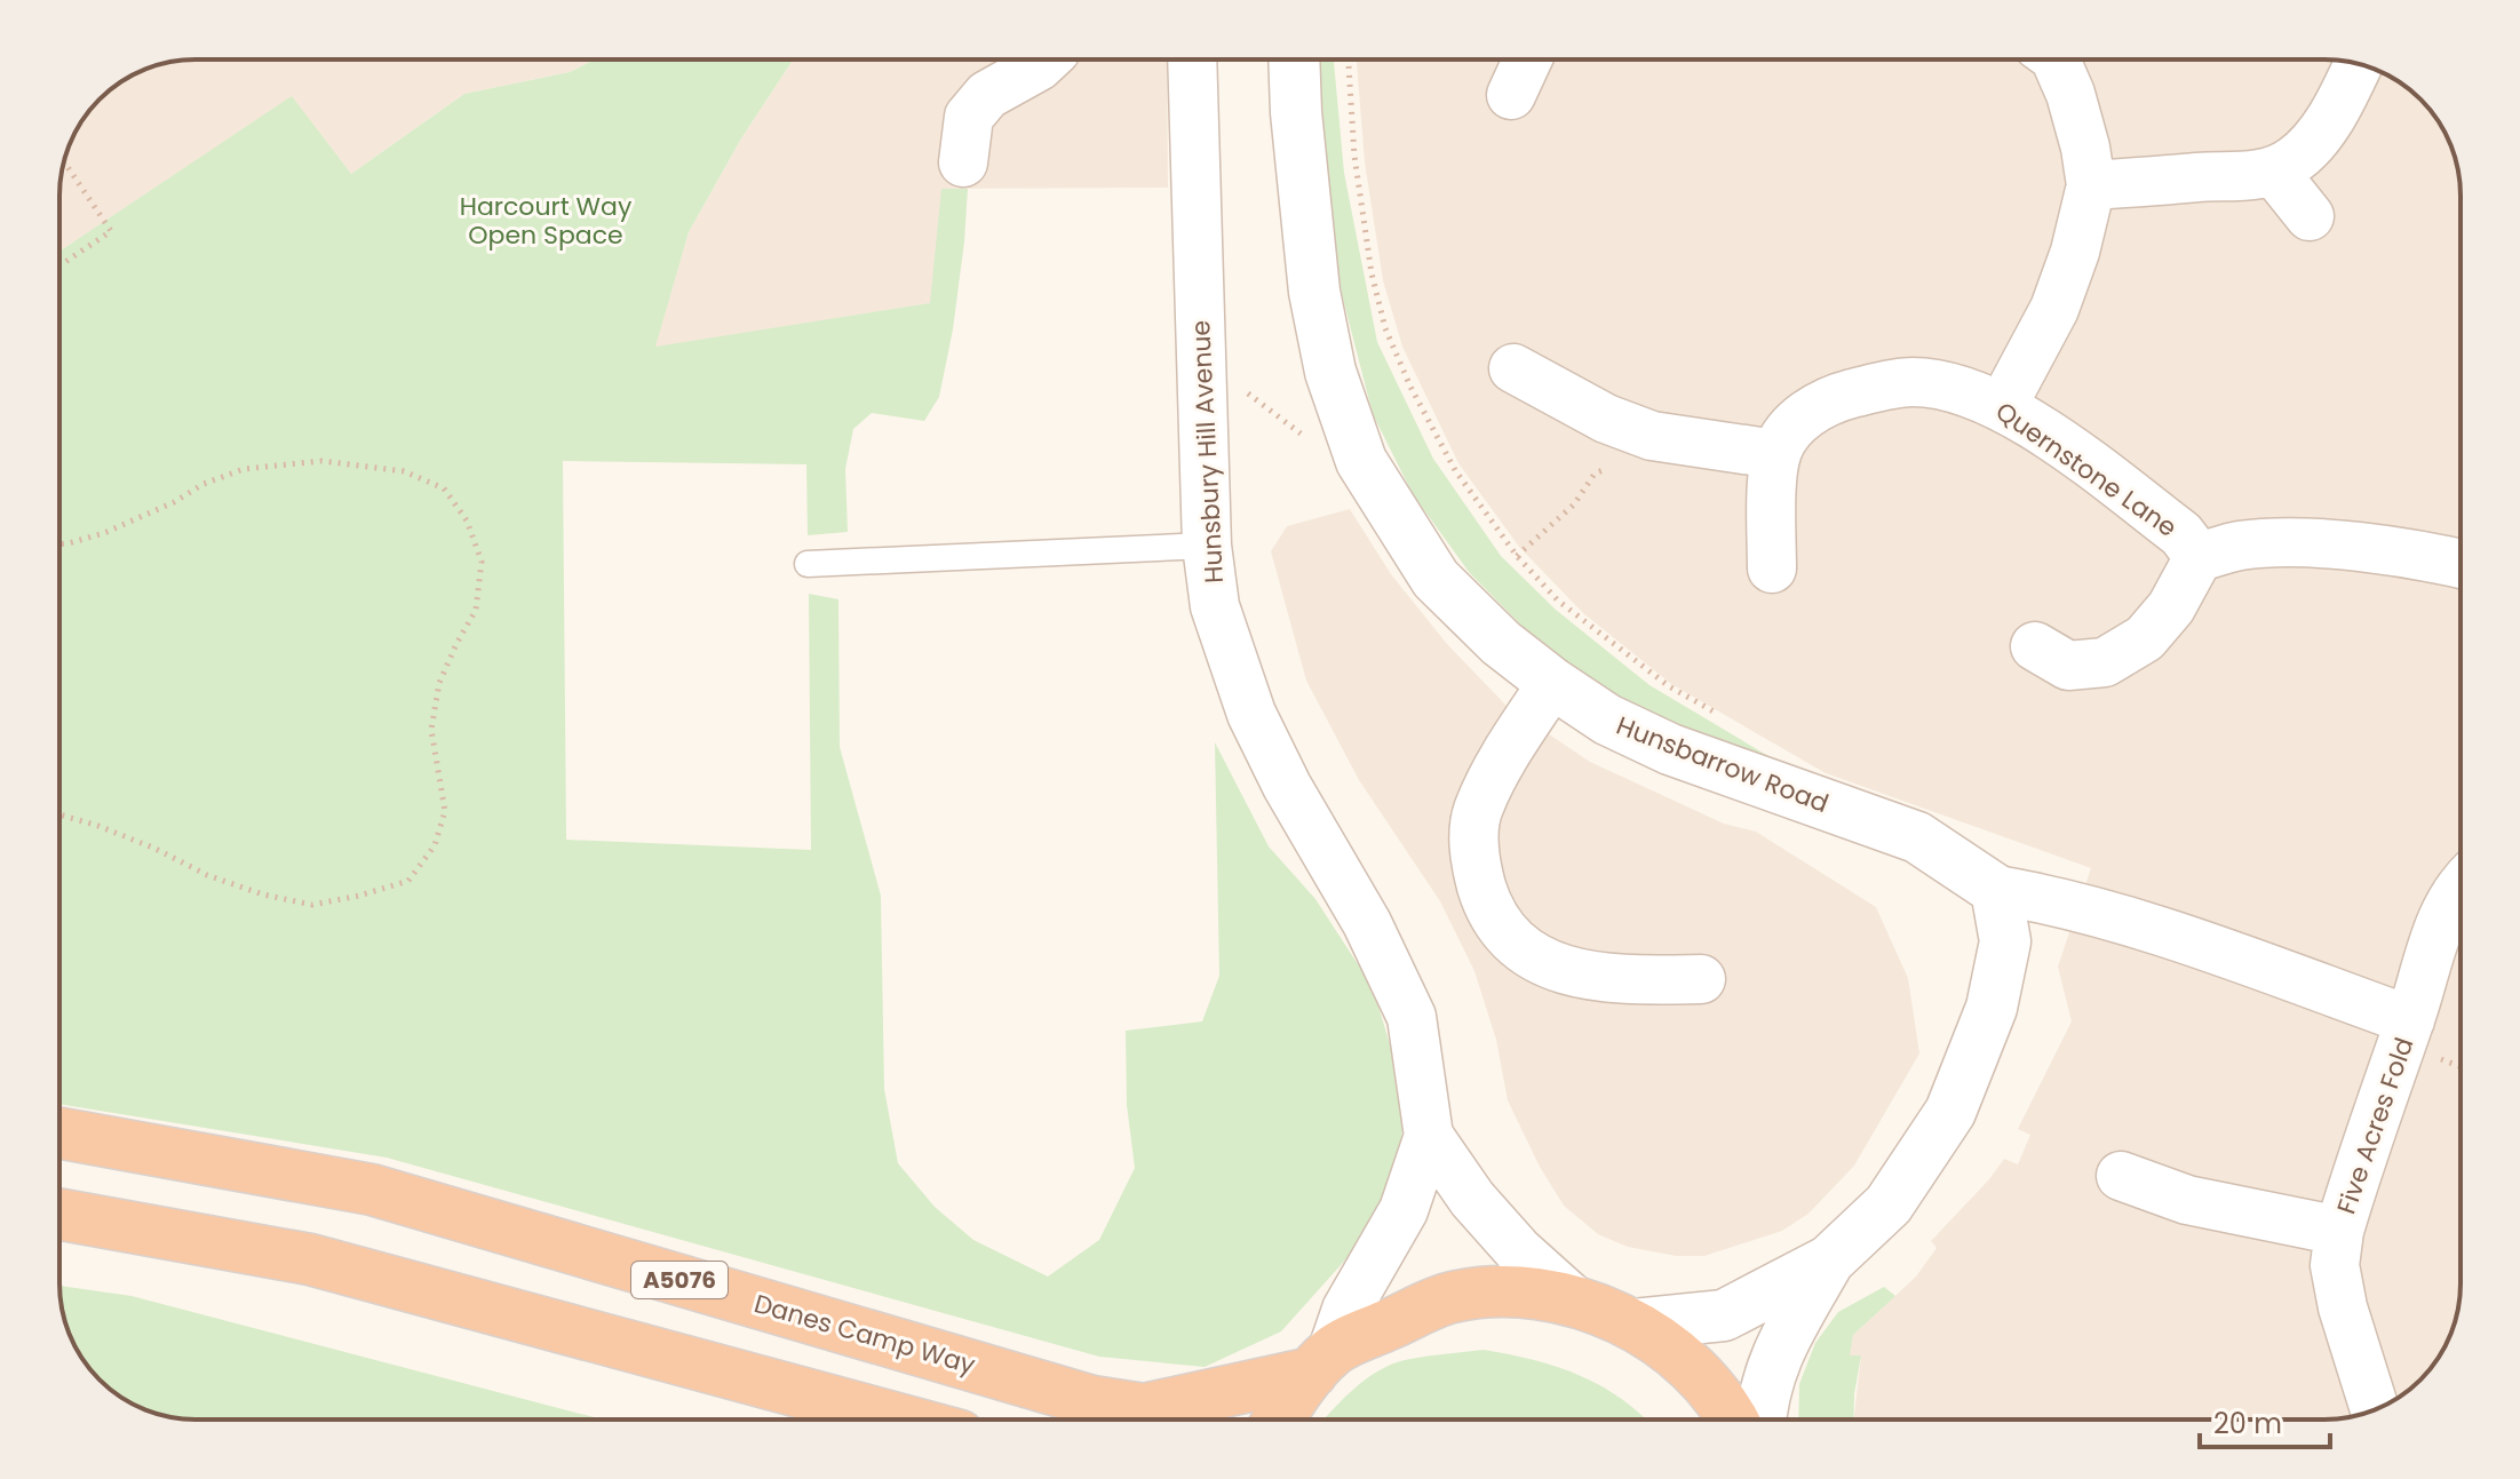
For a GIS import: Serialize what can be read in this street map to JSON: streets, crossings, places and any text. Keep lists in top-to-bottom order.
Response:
{
  "streets": {
    "highway": ["A5076", "Danes Camp Way"],
    "street": [
      "Hunsbury Hill Avenue",
      "Quernstone Lane",
      "Hunsbarrow Road",
      "Five Acres Fold"
    ]
  },
  "crossings": [
    ["Hunsbury Hill Avenue", "Danes Camp Way"],
    ["Hunsbarrow Road", "Five Acres Fold"]
  ],
  "parks": ["Harcourt Way Open Space"],
  "scale_bar": "20 m"
}
